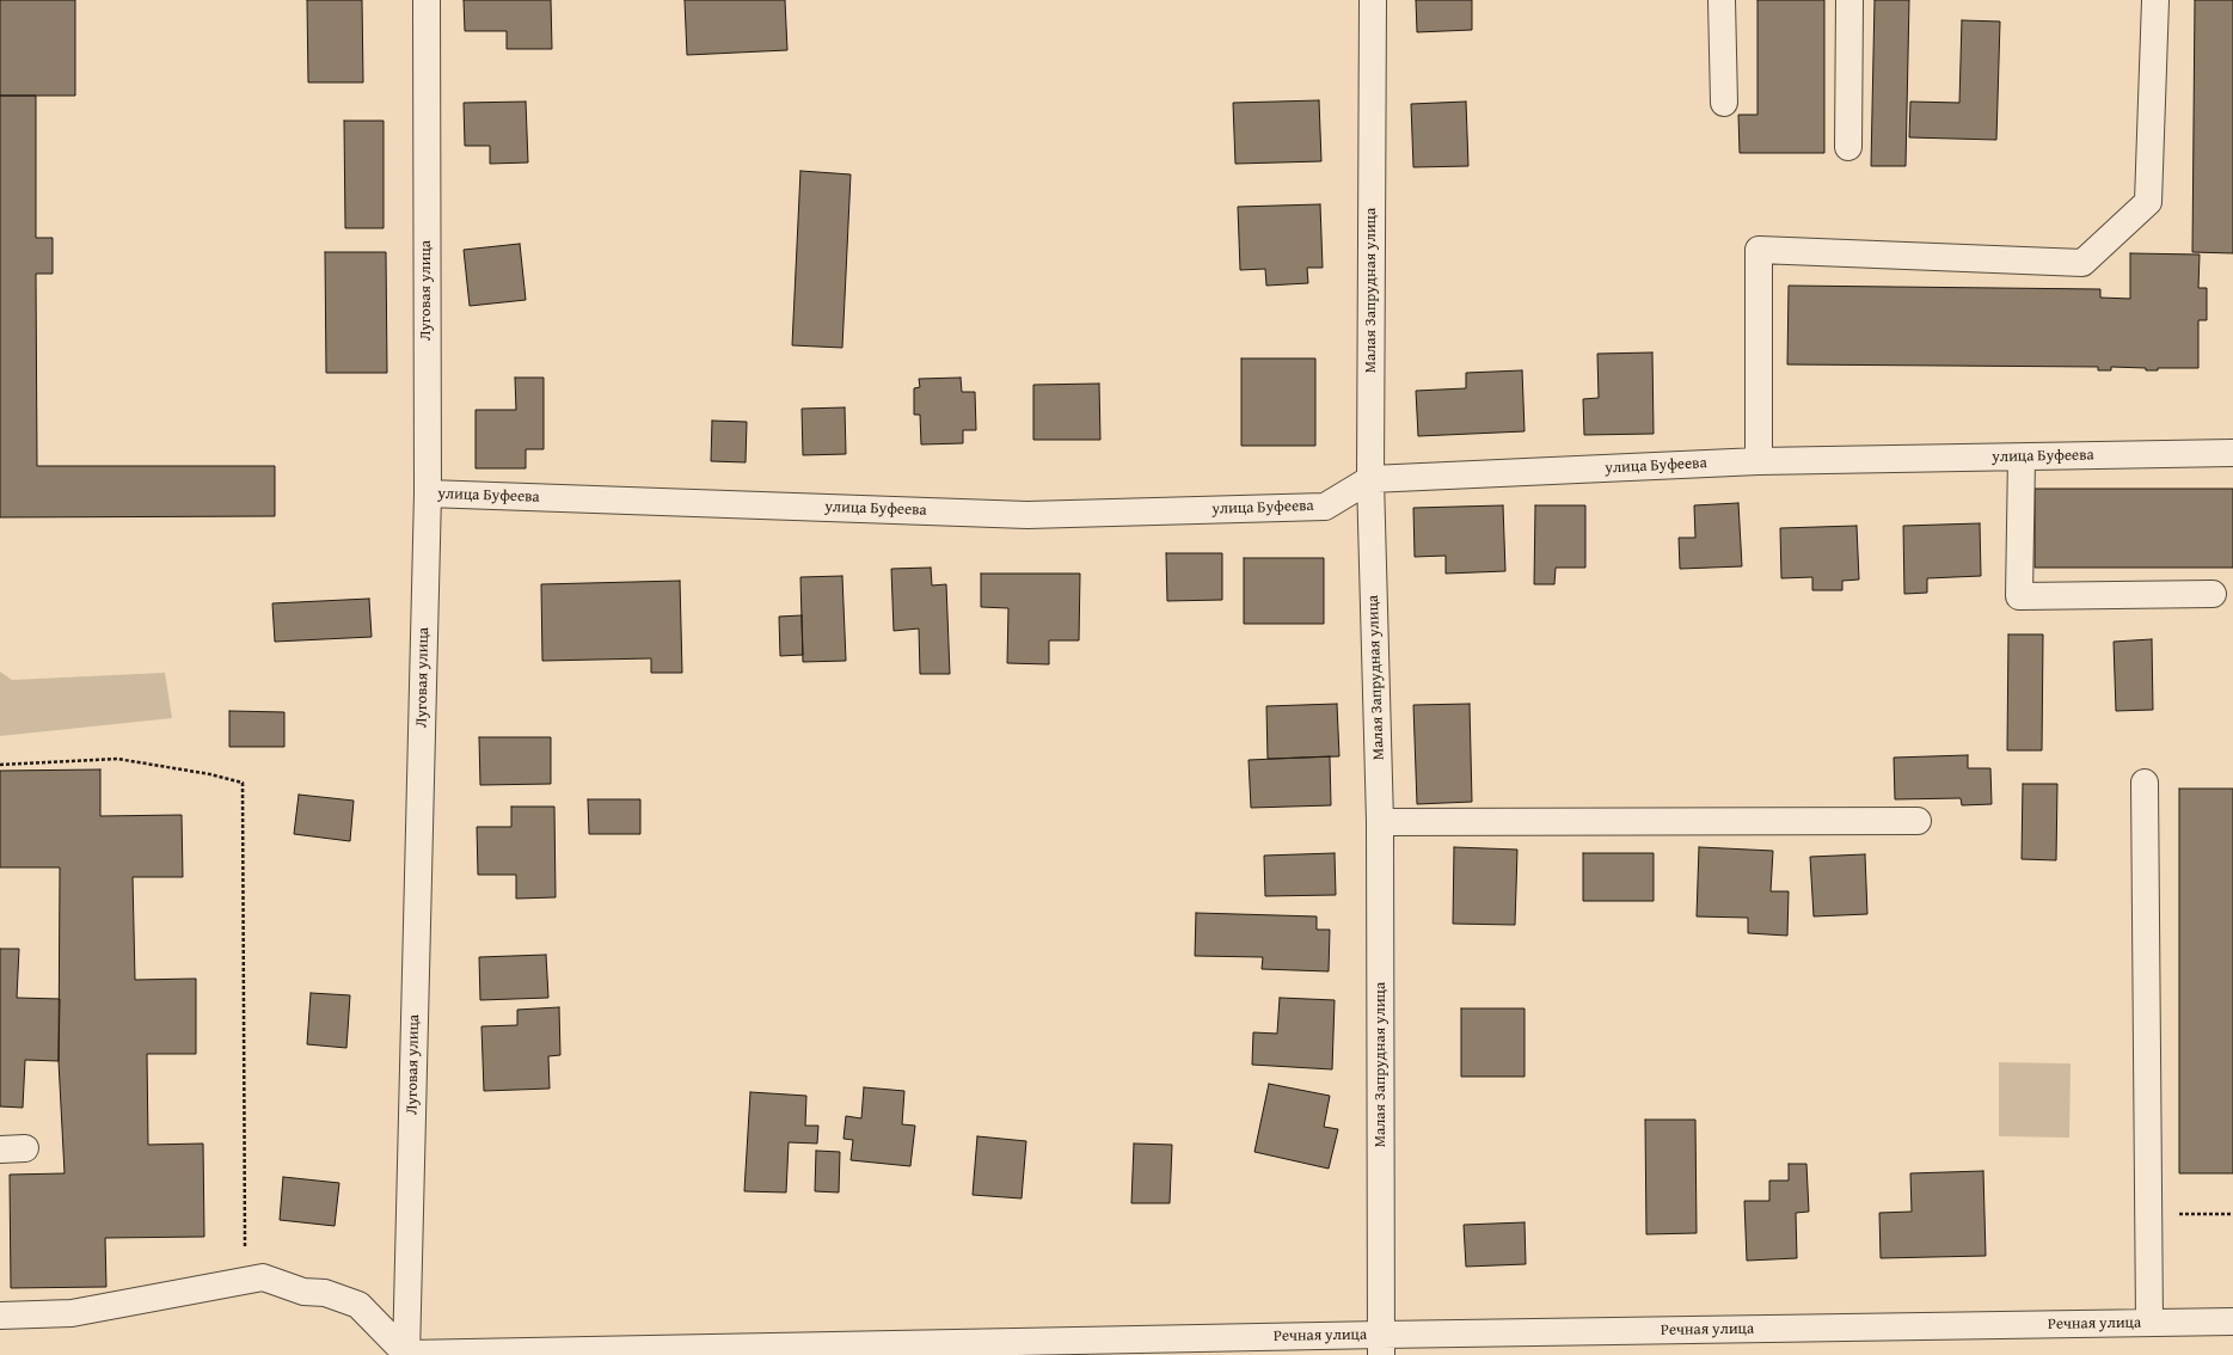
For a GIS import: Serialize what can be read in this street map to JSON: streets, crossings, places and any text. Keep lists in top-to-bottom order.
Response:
{
  "streets": {
    "street": [
      "Луговая улица",
      "Малая Запрудная улица",
      "улица Буфеева",
      "Речная улица"
    ]
  },
  "crossings": [
    ["Луговая улица", "улица Буфеева"],
    ["Луговая улица", "Речная улица"],
    ["Малая Запрудная улица", "улица Буфеева"],
    ["Малая Запрудная улица", "Речная улица"]
  ]
}
